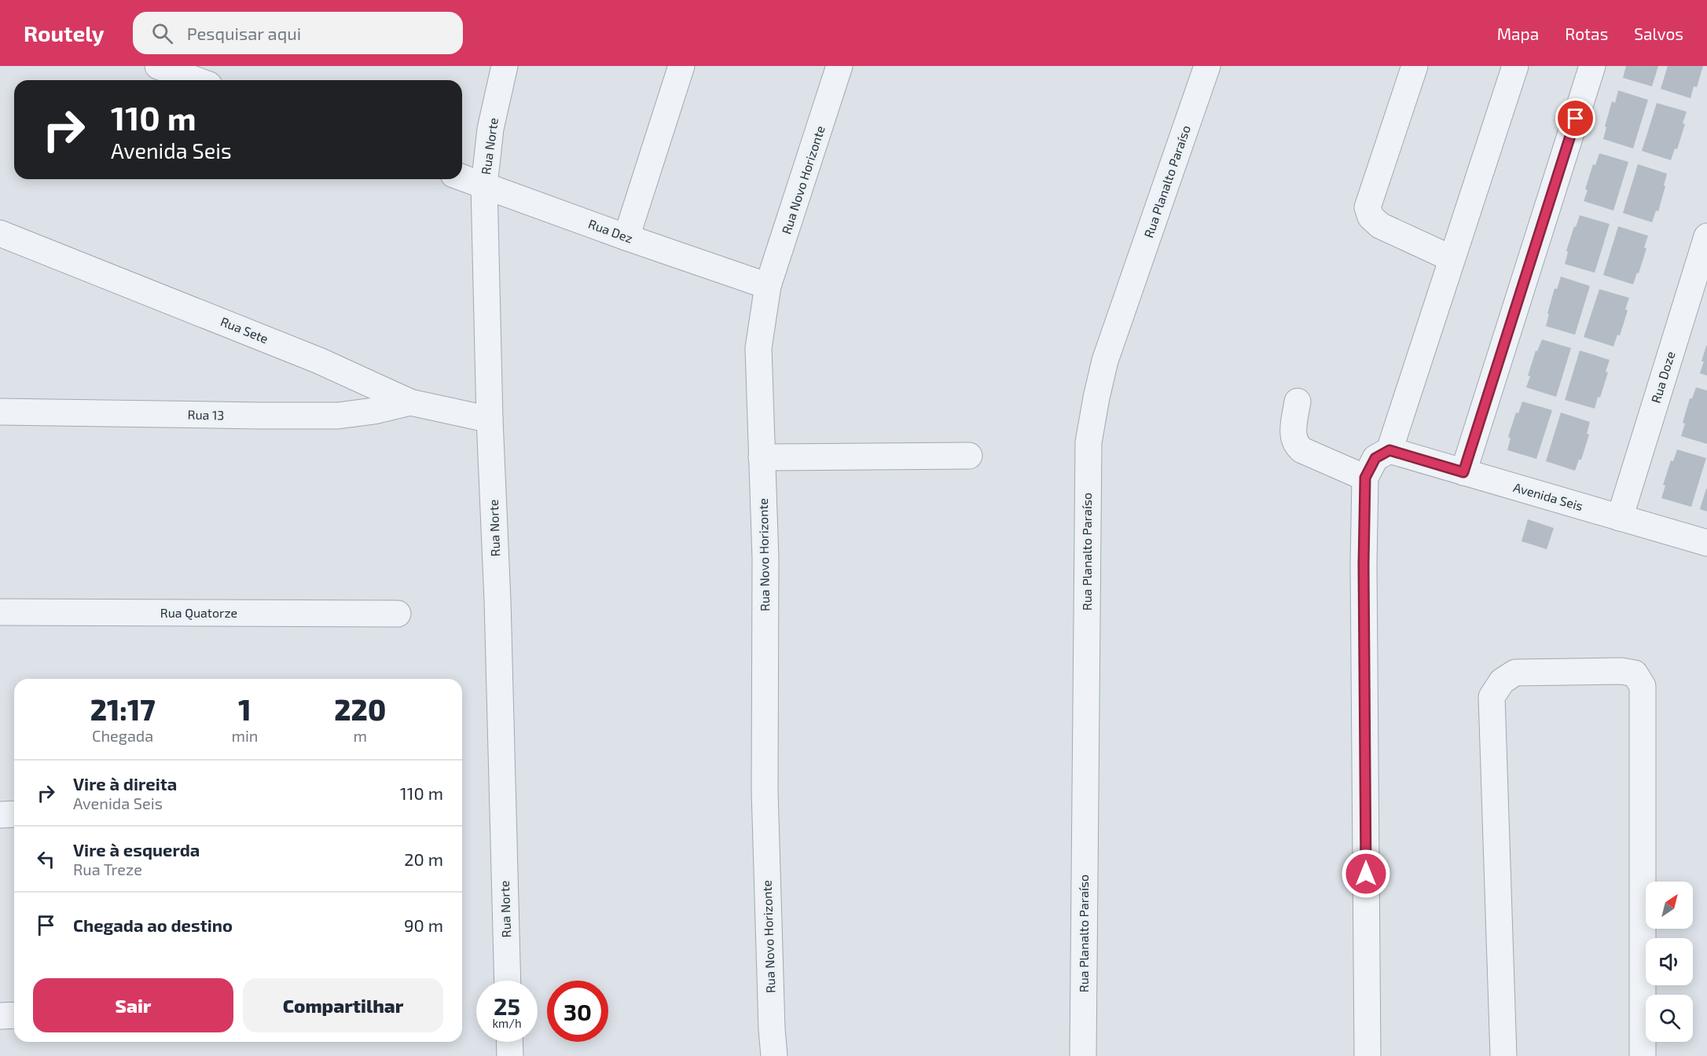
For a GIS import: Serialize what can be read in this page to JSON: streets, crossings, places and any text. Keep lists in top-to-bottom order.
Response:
{
  "streets": {
    "street": [
      "Rua Norte",
      "Rua Novo Horizonte",
      "Rua Planalto Paraíso",
      "Rua Dez",
      "Rua Sete",
      "Rua Doze",
      "Rua 13",
      "Avenida Seis",
      "Rua Quatorze"
    ]
  },
  "crossings": [
    ["Rua Norte", "Rua Dez"],
    ["Rua Norte", "Rua Sete"],
    ["Rua Novo Horizonte", "Rua Dez"],
    ["Rua Sete", "Rua 13"],
    ["Rua Doze", "Avenida Seis"]
  ],
  "north": "top right",
  "page": {
    "header": "Routely",
    "search": "Pesquisar aqui",
    "nav": ["Mapa", "Rotas", "Salvos"],
    "turn": ["110 m", "Avenida Seis"],
    "eta": [
      "21:17",
      "Chegada",
      "1",
      "min",
      "220",
      "m"
    ],
    "list": [
      {
        "name": "Vire à direita",
        "note": "Avenida Seis",
        "value": "110 m"
      },
      {
        "name": "Vire à esquerda",
        "note": "Rua Treze",
        "value": "20 m"
      },
      {
        "name": "Chegada ao destino",
        "value": "90 m"
      }
    ],
    "buttons": ["Sair", "Compartilhar"],
    "speed": "25 km/h",
    "limit": "30"
  }
}
